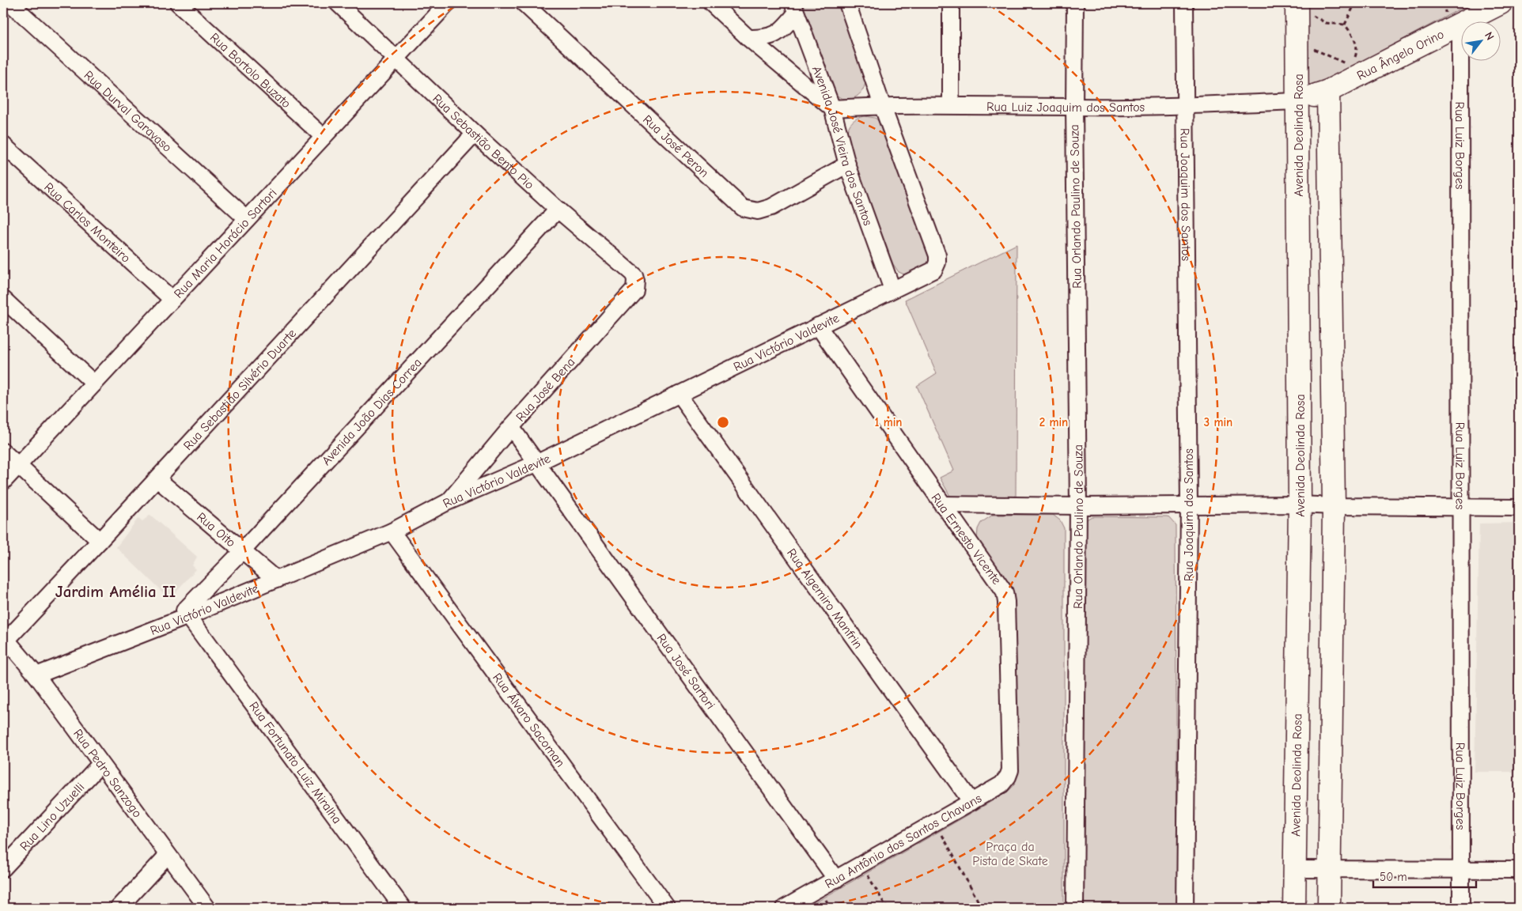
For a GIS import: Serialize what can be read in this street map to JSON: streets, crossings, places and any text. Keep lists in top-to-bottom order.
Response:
{
  "streets": {
    "street": [
      "Rua Ângelo Orino",
      "Rua Bortolo Buzato",
      "Rua Luiz Joaquim dos Santos",
      "Rua Durval Garavaso",
      "Avenida Deolinda Rosa",
      "Rua Sebastião Bento Pio",
      "Rua Luiz Borges",
      "Rua José Peron",
      "Avenida José Vieira dos Santos",
      "Rua Joaquim dos Santos",
      "Rua Orlando Paulino de Souza",
      "Rua Carlos Monteiro",
      "Rua Maria Horácio Sartori",
      "Rua Victório Valdevite",
      "Rua Sebastião Silvério Duarte",
      "Rua José Bena",
      "Avenida João Dias Correa",
      "Rua Oito",
      "Rua Ernesto Vicente",
      "Rua Algemiro Manfrin",
      "Rua José Sartori",
      "Rua Álvaro Sacoman",
      "Rua Fortunato Luiz Miralha",
      "Rua Pedro Sanzogo",
      "Rua Lino Uzuelli",
      "Rua Antônio dos Santos Chavans"
    ]
  },
  "crossings": [
    ["Rua Ângelo Orino", "Rua Luiz Joaquim dos Santos"],
    ["Rua Ângelo Orino", "Avenida Deolinda Rosa"],
    ["Rua Ângelo Orino", "Rua Luiz Borges"],
    ["Rua Bortolo Buzato", "Rua Maria Horácio Sartori"],
    ["Rua Luiz Joaquim dos Santos", "Avenida Deolinda Rosa"],
    ["Rua Luiz Joaquim dos Santos", "Avenida José Vieira dos Santos"],
    ["Rua Luiz Joaquim dos Santos", "Rua Joaquim dos Santos"],
    ["Rua Luiz Joaquim dos Santos", "Rua Orlando Paulino de Souza"],
    ["Rua Luiz Joaquim dos Santos", "Rua Victório Valdevite"],
    ["Rua Durval Garavaso", "Rua Maria Horácio Sartori"],
    ["Rua Sebastião Bento Pio", "Rua Maria Horácio Sartori"],
    ["Rua Sebastião Bento Pio", "Rua Sebastião Silvério Duarte"],
    ["Rua Sebastião Bento Pio", "Rua José Bena"],
    ["Rua Sebastião Bento Pio", "Avenida João Dias Correa"],
    ["Rua José Peron", "Avenida José Vieira dos Santos"],
    ["Avenida José Vieira dos Santos", "Rua Victório Valdevite"],
    ["Rua Carlos Monteiro", "Rua Maria Horácio Sartori"],
    ["Rua Victório Valdevite", "Rua José Bena"],
    ["Rua Victório Valdevite", "Avenida João Dias Correa"],
    ["Rua Victório Valdevite", "Rua Oito"],
    ["Rua Victório Valdevite", "Rua Ernesto Vicente"],
    ["Rua Victório Valdevite", "Rua Algemiro Manfrin"],
    ["Rua Victório Valdevite", "Rua José Sartori"],
    ["Rua Victório Valdevite", "Rua Álvaro Sacoman"],
    ["Rua Victório Valdevite", "Rua Fortunato Luiz Miralha"],
    ["Rua Victório Valdevite", "Rua Pedro Sanzogo"],
    ["Rua Sebastião Silvério Duarte", "Rua Oito"],
    ["Rua Sebastião Silvério Duarte", "Rua Pedro Sanzogo"],
    ["Rua José Bena", "Rua José Sartori"],
    ["Avenida João Dias Correa", "Rua Oito"],
    ["Avenida João Dias Correa", "Rua Fortunato Luiz Miralha"],
    ["Rua Ernesto Vicente", "Rua Antônio dos Santos Chavans"],
    ["Rua Algemiro Manfrin", "Rua Antônio dos Santos Chavans"],
    ["Rua José Sartori", "Rua Antônio dos Santos Chavans"],
    ["Rua Pedro Sanzogo", "Rua Lino Uzuelli"]
  ],
  "districts": ["Jardim Amélia II"],
  "parks": ["Praça da Pista de Skate"],
  "scale_bar": "50 m",
  "north": "top right",
  "rings": ["1 min", "2 min", "3 min"]
}
